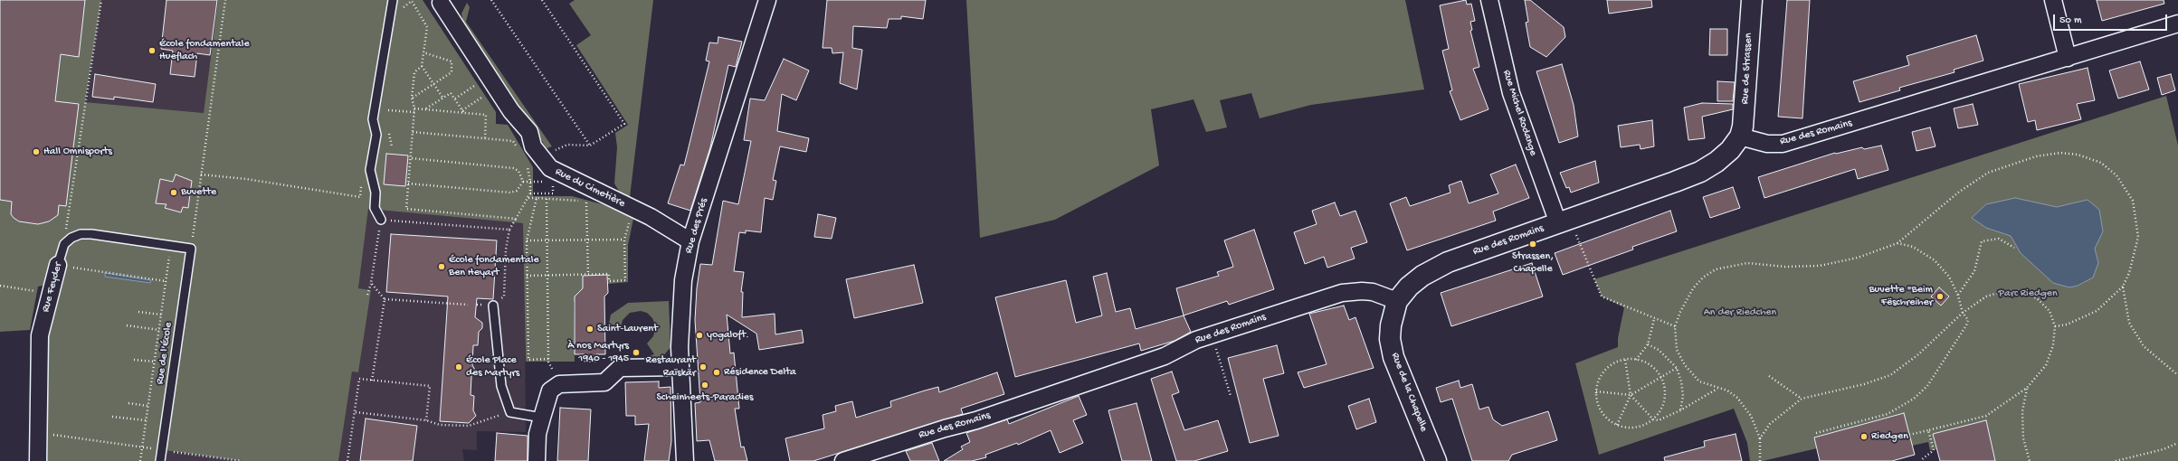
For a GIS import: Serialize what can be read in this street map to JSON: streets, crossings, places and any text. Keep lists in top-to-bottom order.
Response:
{
  "streets": {
    "main road": ["Rue de Strassen", "Rue des Romains", "Rue de la Chapelle"],
    "street": [
      "Rue Michel Rodange",
      "Rue du Cimetière",
      "Rue des Prés",
      "Rue Feyder"
    ],
    "lane": ["Rue de l'École"]
  },
  "crossings": [
    ["Rue de Strassen", "Rue des Romains"],
    ["Rue Michel Rodange", "Rue des Romains"],
    ["Rue des Romains", "Rue de la Chapelle"],
    ["Rue du Cimetière", "Rue des Prés"]
  ],
  "parks": ["Parc Riedgen", "An der Riedchen"],
  "places": [
    "École fondamentale Hueflach",
    "Hall Omnisports",
    "Buvette",
    "Strassen, Chapelle",
    "École fondamentale Ben Heyart",
    "Buvette \"Beim Fëschreiher",
    "Saint-Laurent",
    "yogaloft.",
    "À nos Martyrs 1940 - 1945",
    "École Place des Martyrs",
    "Restaurant Raïskär",
    "Résidence Delta",
    "Scheinheets-Paradies",
    "Riedgen"
  ],
  "scale_bar": "50 m"
}
